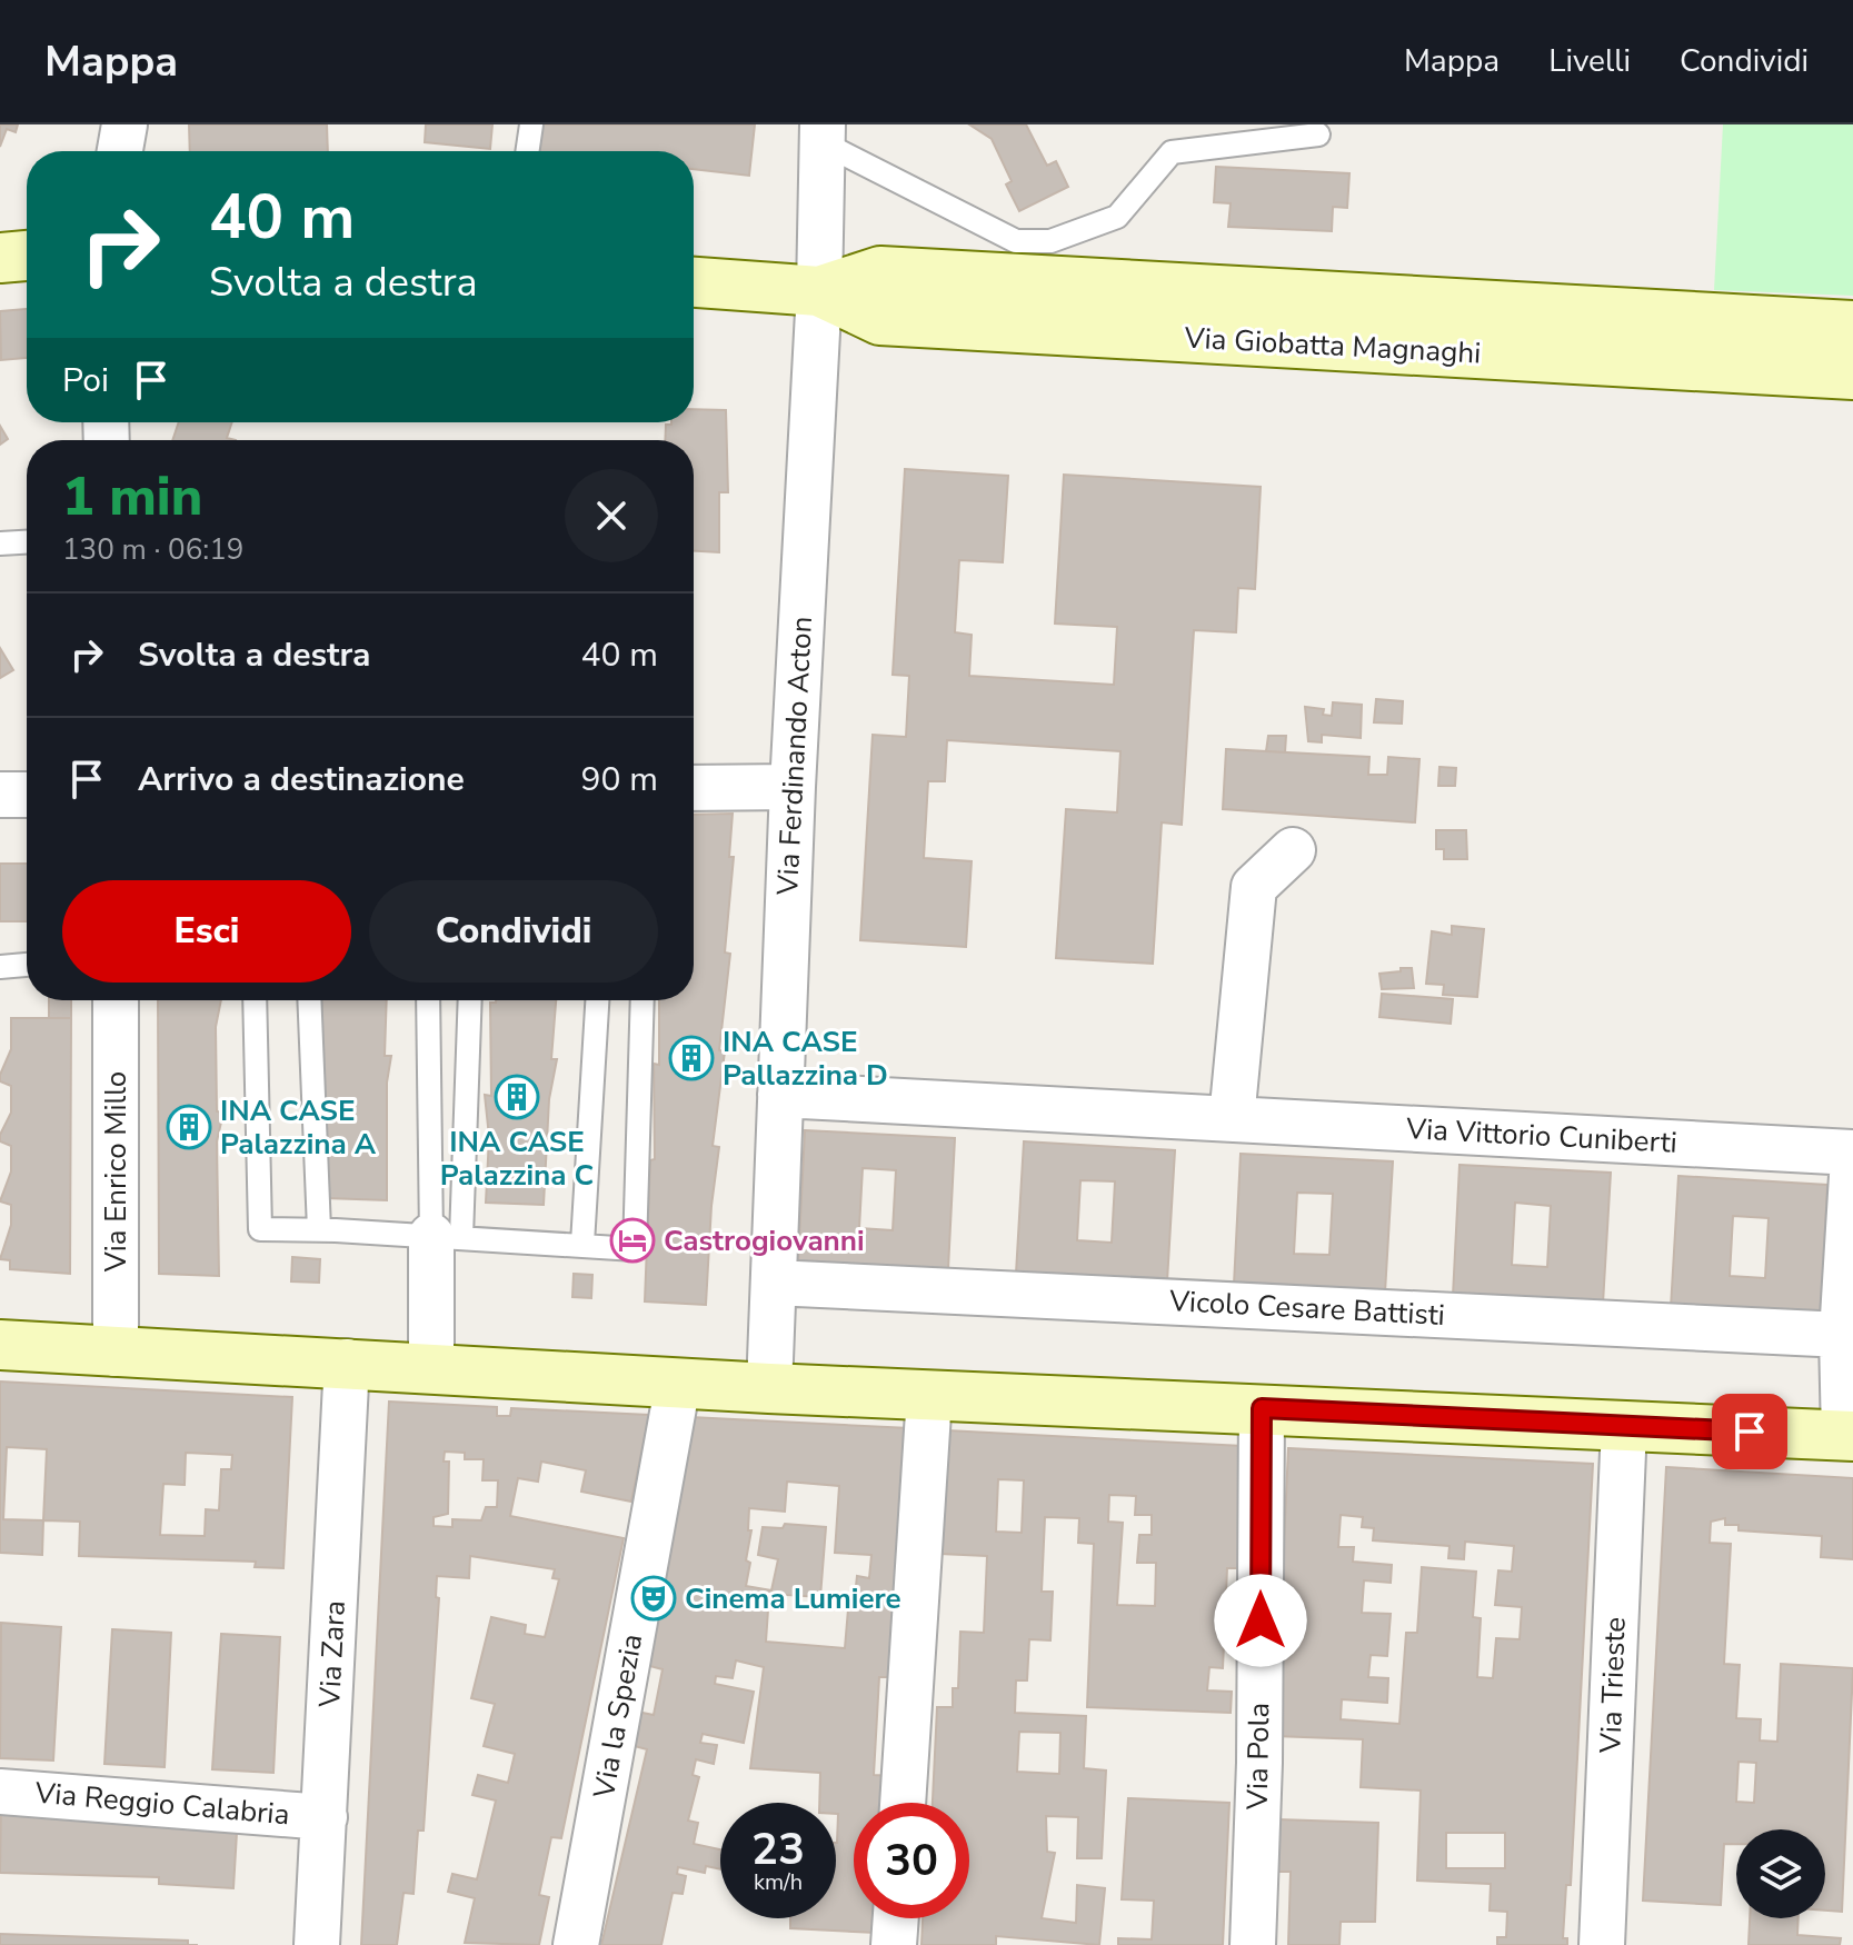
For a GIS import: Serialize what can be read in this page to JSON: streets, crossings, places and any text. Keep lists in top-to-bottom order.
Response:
{
  "streets": {
    "main road": ["Via Giobatta Magnaghi"],
    "street": [
      "Via Ferdinando Acton",
      "Via Vittorio Cuniberti",
      "Via Enrico Millo",
      "Vicolo Cesare Battisti",
      "Via Zara",
      "Via Trieste",
      "Via la Spezia",
      "Via Pola",
      "Via Reggio Calabria"
    ]
  },
  "crossings": [
    ["Via Giobatta Magnaghi", "Via Ferdinando Acton"],
    ["Via Ferdinando Acton", "Via Vittorio Cuniberti"],
    ["Via Ferdinando Acton", "Vicolo Cesare Battisti"],
    ["Via Zara", "Via Reggio Calabria"]
  ],
  "places": {
    "building": ["INA CASE Pallazzina D", "INA CASE Palazzina C", "INA CASE Palazzina A"],
    "hotel": ["Castrogiovanni"],
    "theatre": ["Cinema Lumiere"]
  },
  "page": {
    "header": "Mappa",
    "nav": ["Mappa", "Livelli", "Condividi"],
    "turn": ["40 m", "Svolta a destra"],
    "then": "Poi",
    "heading": ["1 min", "130 m · 06:19"],
    "list": [
      {
        "name": "Svolta a destra",
        "value": "40 m"
      },
      {
        "name": "Arrivo a destinazione",
        "value": "90 m"
      }
    ],
    "buttons": ["Esci", "Condividi"],
    "speed": "23 km/h",
    "limit": "30"
  }
}
